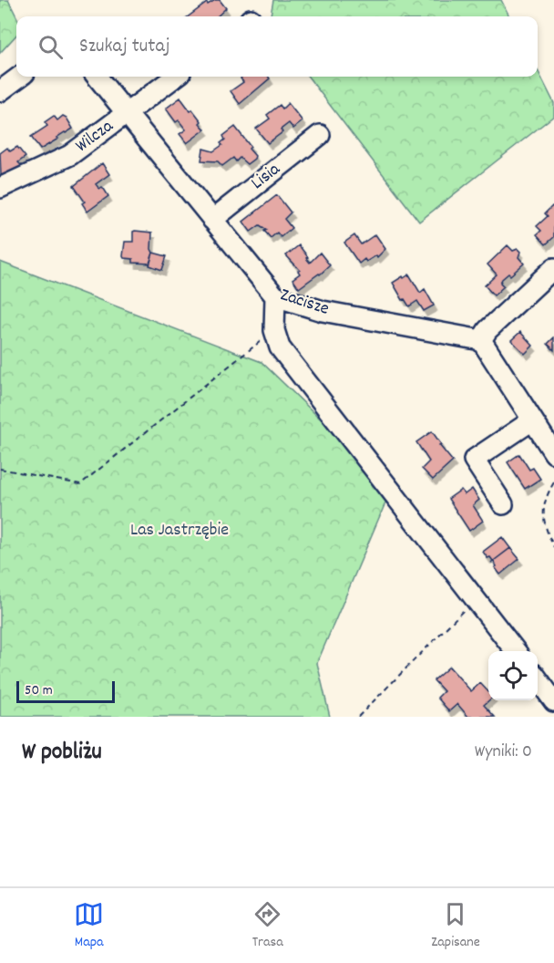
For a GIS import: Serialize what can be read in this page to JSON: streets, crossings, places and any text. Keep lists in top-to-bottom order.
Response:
{
  "streets": {
    "street": ["Wilcza", "Lisia", "Zacisze"]
  },
  "crossings": [
    ["Wilcza", "Zacisze"],
    ["Lisia", "Zacisze"]
  ],
  "parks": ["Las Jastrzębie"],
  "scale_bar": "50 m",
  "page": {
    "search": "Szukaj tutaj",
    "scale": "50 m",
    "heading": ["W pobliżu", "Wyniki: 0"],
    "nav": ["Mapa", "Trasa", "Zapisane"]
  }
}
